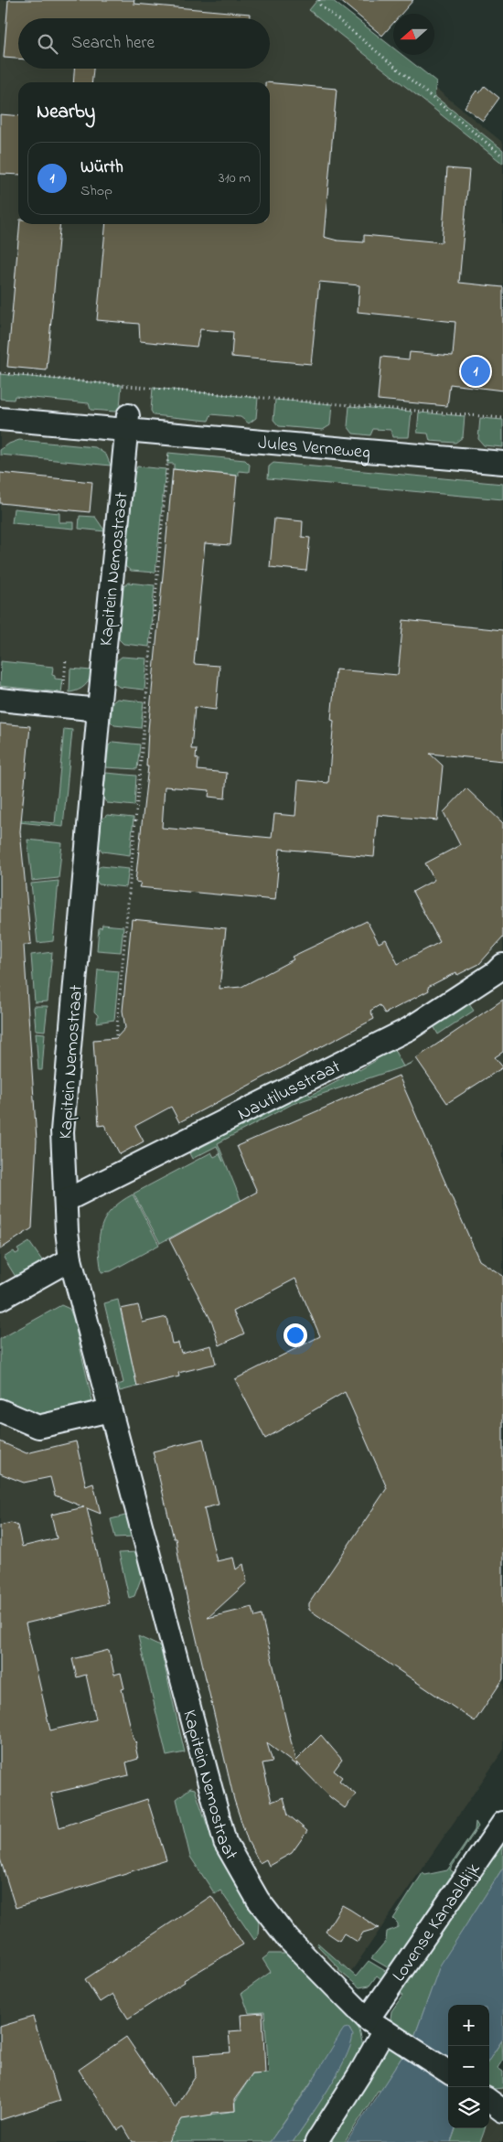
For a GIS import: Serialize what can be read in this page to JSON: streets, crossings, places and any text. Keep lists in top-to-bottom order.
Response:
{
  "streets": {
    "street": [
      "Jules Verneweg",
      "Kapitein Nemostraat",
      "Nautilusstraat",
      "Lovense Kanaaldijk"
    ]
  },
  "crossings": [
    ["Jules Verneweg", "Kapitein Nemostraat"],
    ["Kapitein Nemostraat", "Nautilusstraat"],
    ["Kapitein Nemostraat", "Lovense Kanaaldijk"]
  ],
  "north": "left",
  "page": {
    "search": "Search here",
    "heading": "Nearby",
    "list": [
      {
        "mark": "1",
        "name": "Würth",
        "note": "Shop",
        "value": "310 m"
      }
    ],
    "pins": "1",
    "map_buttons": ["+", "−"]
  }
}
